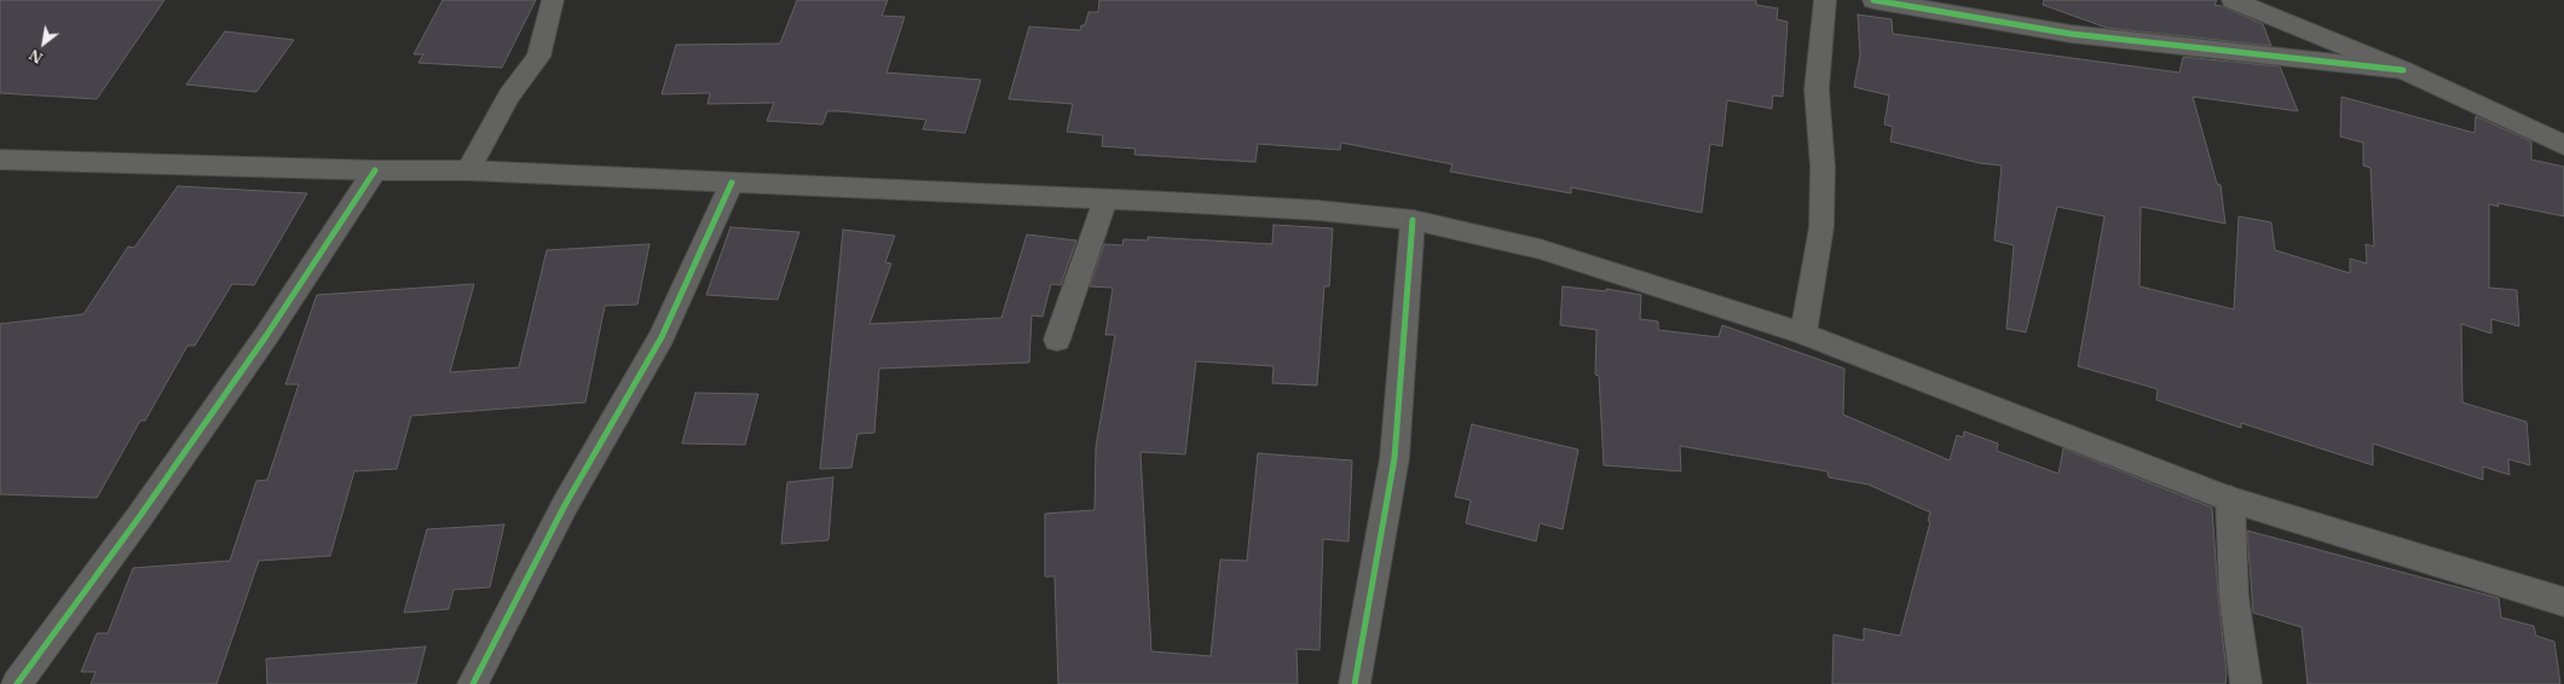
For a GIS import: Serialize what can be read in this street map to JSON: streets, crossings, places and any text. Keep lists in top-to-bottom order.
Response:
{
  "north": "bottom left"
}
